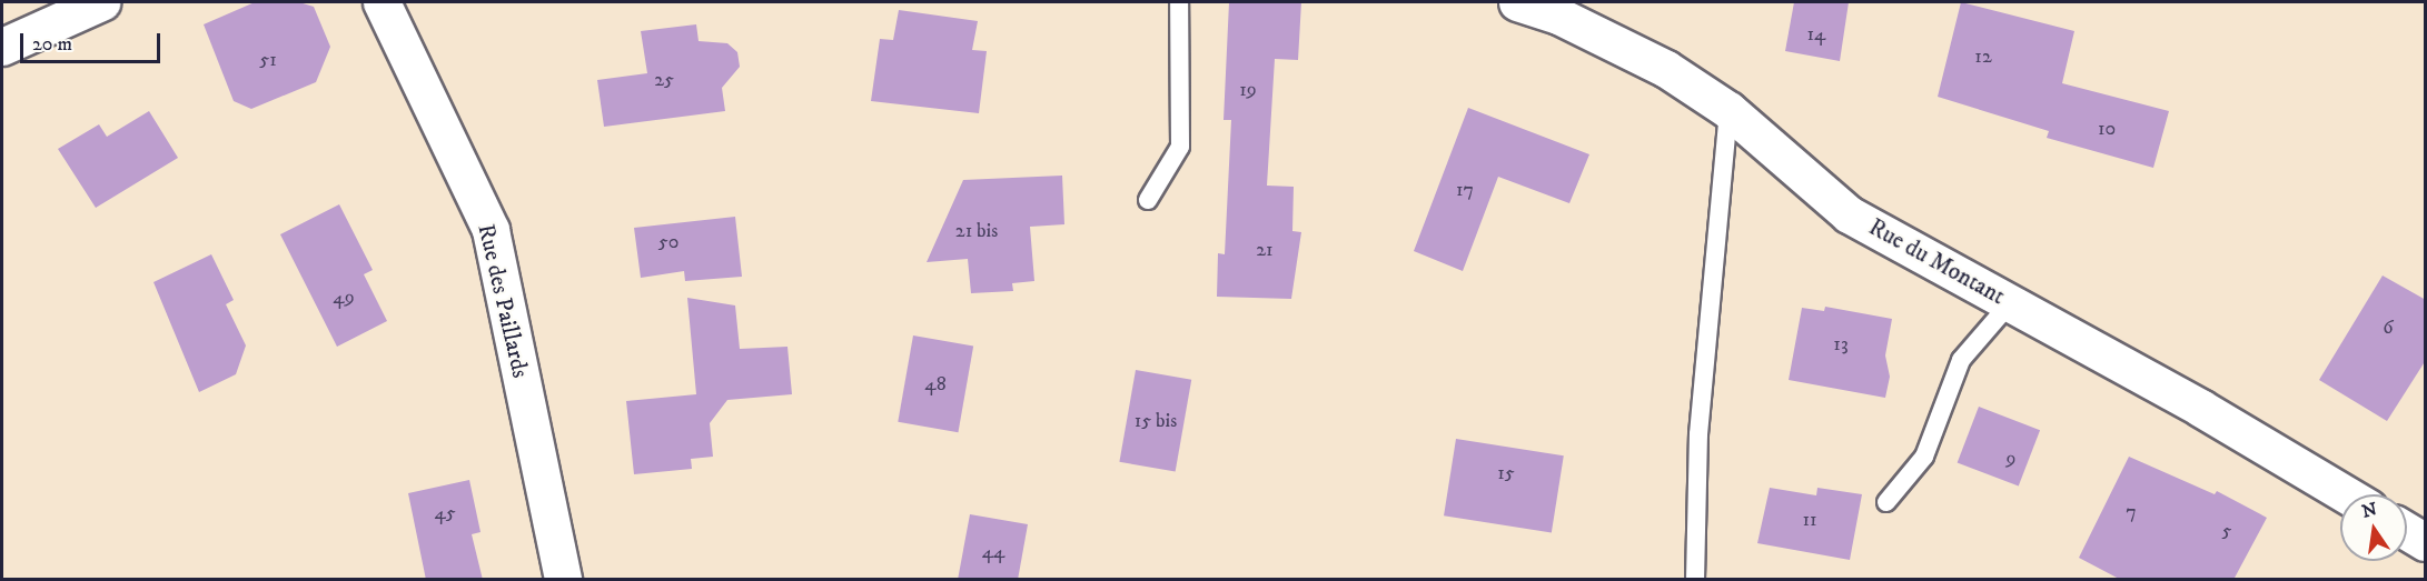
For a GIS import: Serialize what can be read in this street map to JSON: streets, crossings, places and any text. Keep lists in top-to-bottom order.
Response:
{
  "streets": {
    "street": ["Rue du Montant", "Rue des Paillards"]
  },
  "house_numbers": [
    "14",
    "12",
    "51",
    "25",
    "19",
    "10",
    "17",
    "21 bis",
    "50",
    "21",
    "49",
    "6",
    "13",
    "48",
    "15 bis",
    "9",
    "15",
    "7",
    "45",
    "11",
    "5",
    "44"
  ],
  "scale_bar": "20 m",
  "north": "top"
}
